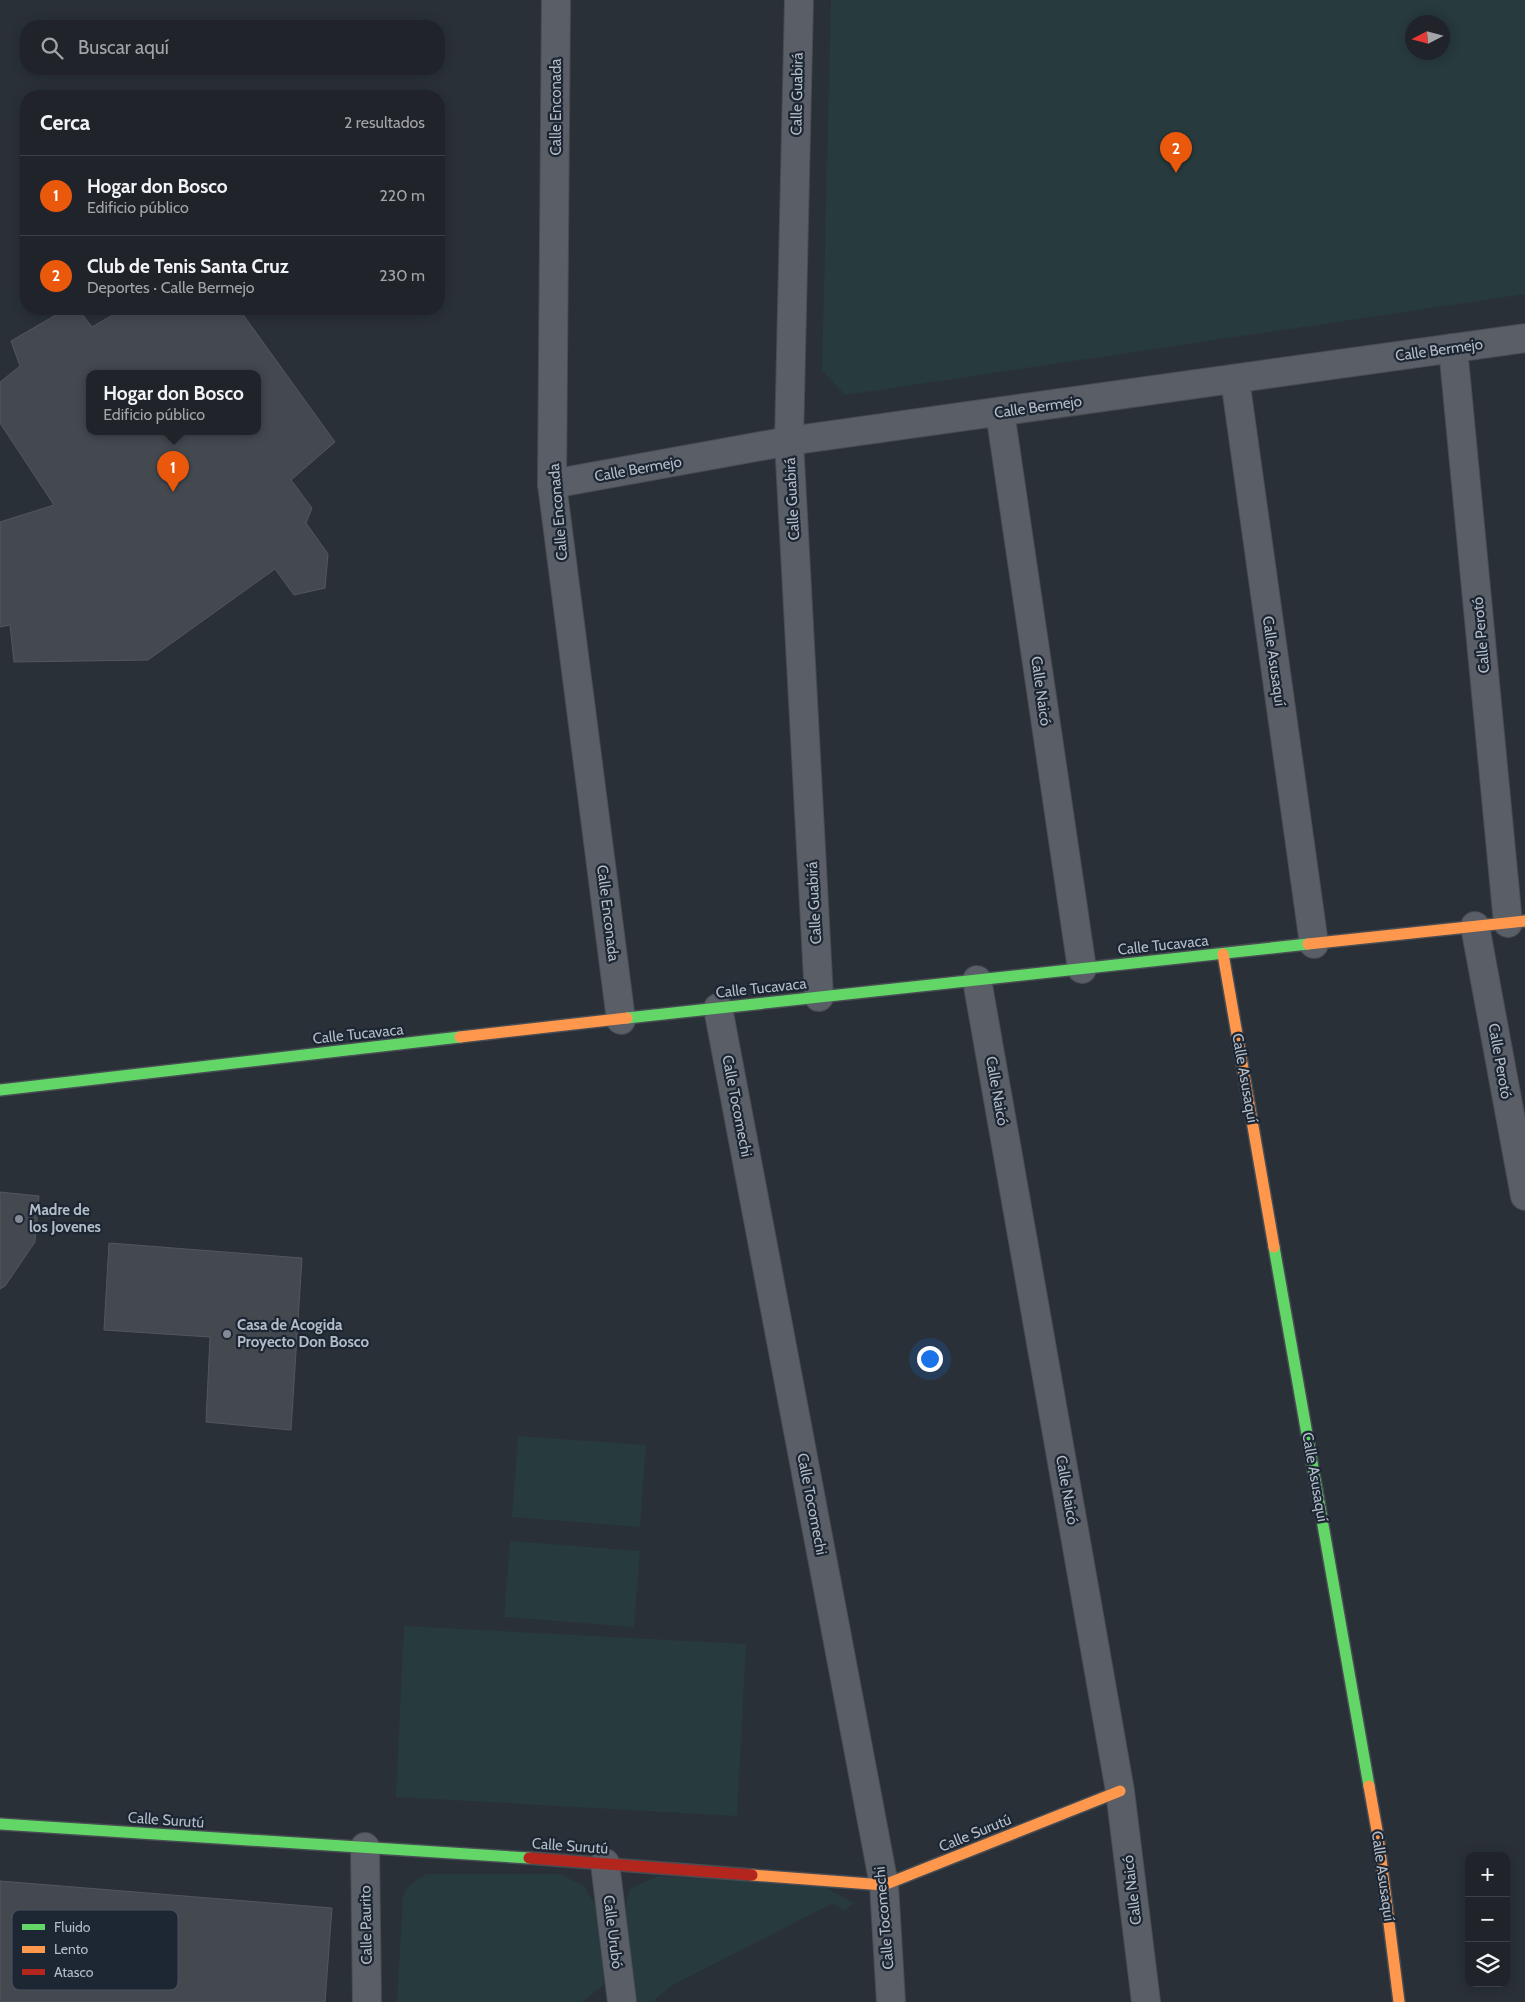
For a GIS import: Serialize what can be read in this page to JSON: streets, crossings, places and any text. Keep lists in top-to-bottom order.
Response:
{
  "streets": {
    "street": [
      "Calle Guabirá",
      "Calle Enconada",
      "Calle Bermejo",
      "Calle Perotó",
      "Calle Asusaquí",
      "Calle Naicó",
      "Calle Tucavaca",
      "Calle Tocomechi",
      "Calle Surutú",
      "Calle Paurito",
      "Calle Urubó"
    ]
  },
  "crossings": [
    ["Calle Guabirá", "Calle Bermejo"],
    ["Calle Guabirá", "Calle Tucavaca"],
    ["Calle Enconada", "Calle Bermejo"],
    ["Calle Enconada", "Calle Tucavaca"],
    ["Calle Bermejo", "Calle Perotó"],
    ["Calle Bermejo", "Calle Asusaquí"],
    ["Calle Bermejo", "Calle Naicó"],
    ["Calle Perotó", "Calle Tucavaca"],
    ["Calle Asusaquí", "Calle Tucavaca"],
    ["Calle Naicó", "Calle Tucavaca"],
    ["Calle Naicó", "Calle Surutú"],
    ["Calle Tucavaca", "Calle Tocomechi"],
    ["Calle Tocomechi", "Calle Surutú"],
    ["Calle Surutú", "Calle Paurito"],
    ["Calle Surutú", "Calle Urubó"]
  ],
  "places": ["Madre de los Jovenes", "Casa de Acogida Proyecto Don Bosco"],
  "legend": ["Fluido", "Lento", "Atasco"],
  "north": "left",
  "page": {
    "search": "Buscar aquí",
    "heading": ["Cerca", "2 resultados"],
    "pins": ["2", "1"],
    "list": [
      {
        "mark": "1",
        "name": "Hogar don Bosco",
        "note": "Edificio público",
        "value": "220 m"
      },
      {
        "mark": "2",
        "name": "Club de Tenis Santa Cruz",
        "note": "Deportes · Calle Bermejo",
        "value": "230 m"
      }
    ],
    "popup": ["Hogar don Bosco", "Edificio público"],
    "map_buttons": ["+", "−"]
  }
}
